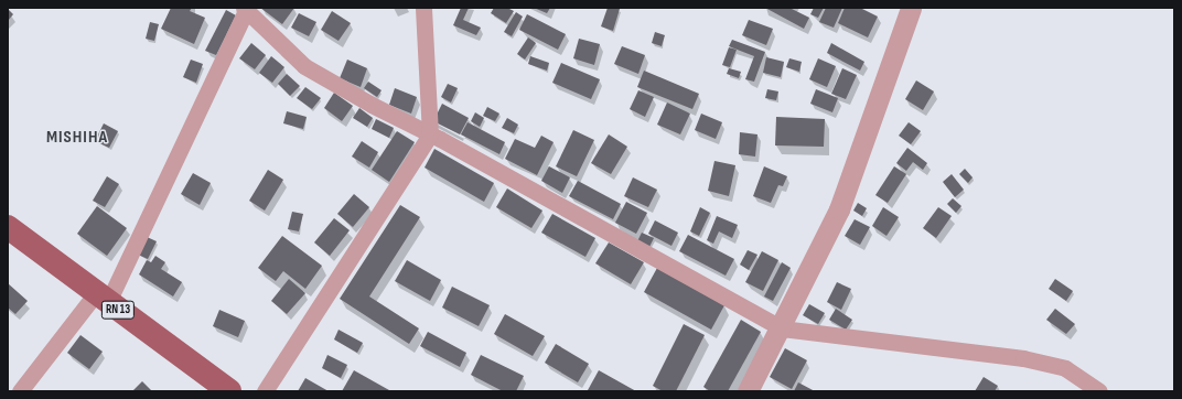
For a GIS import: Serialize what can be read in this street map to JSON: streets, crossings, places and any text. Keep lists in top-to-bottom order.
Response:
{
  "streets": {
    "main road": ["RN 13"]
  },
  "districts": ["MISHIHA"]
}
